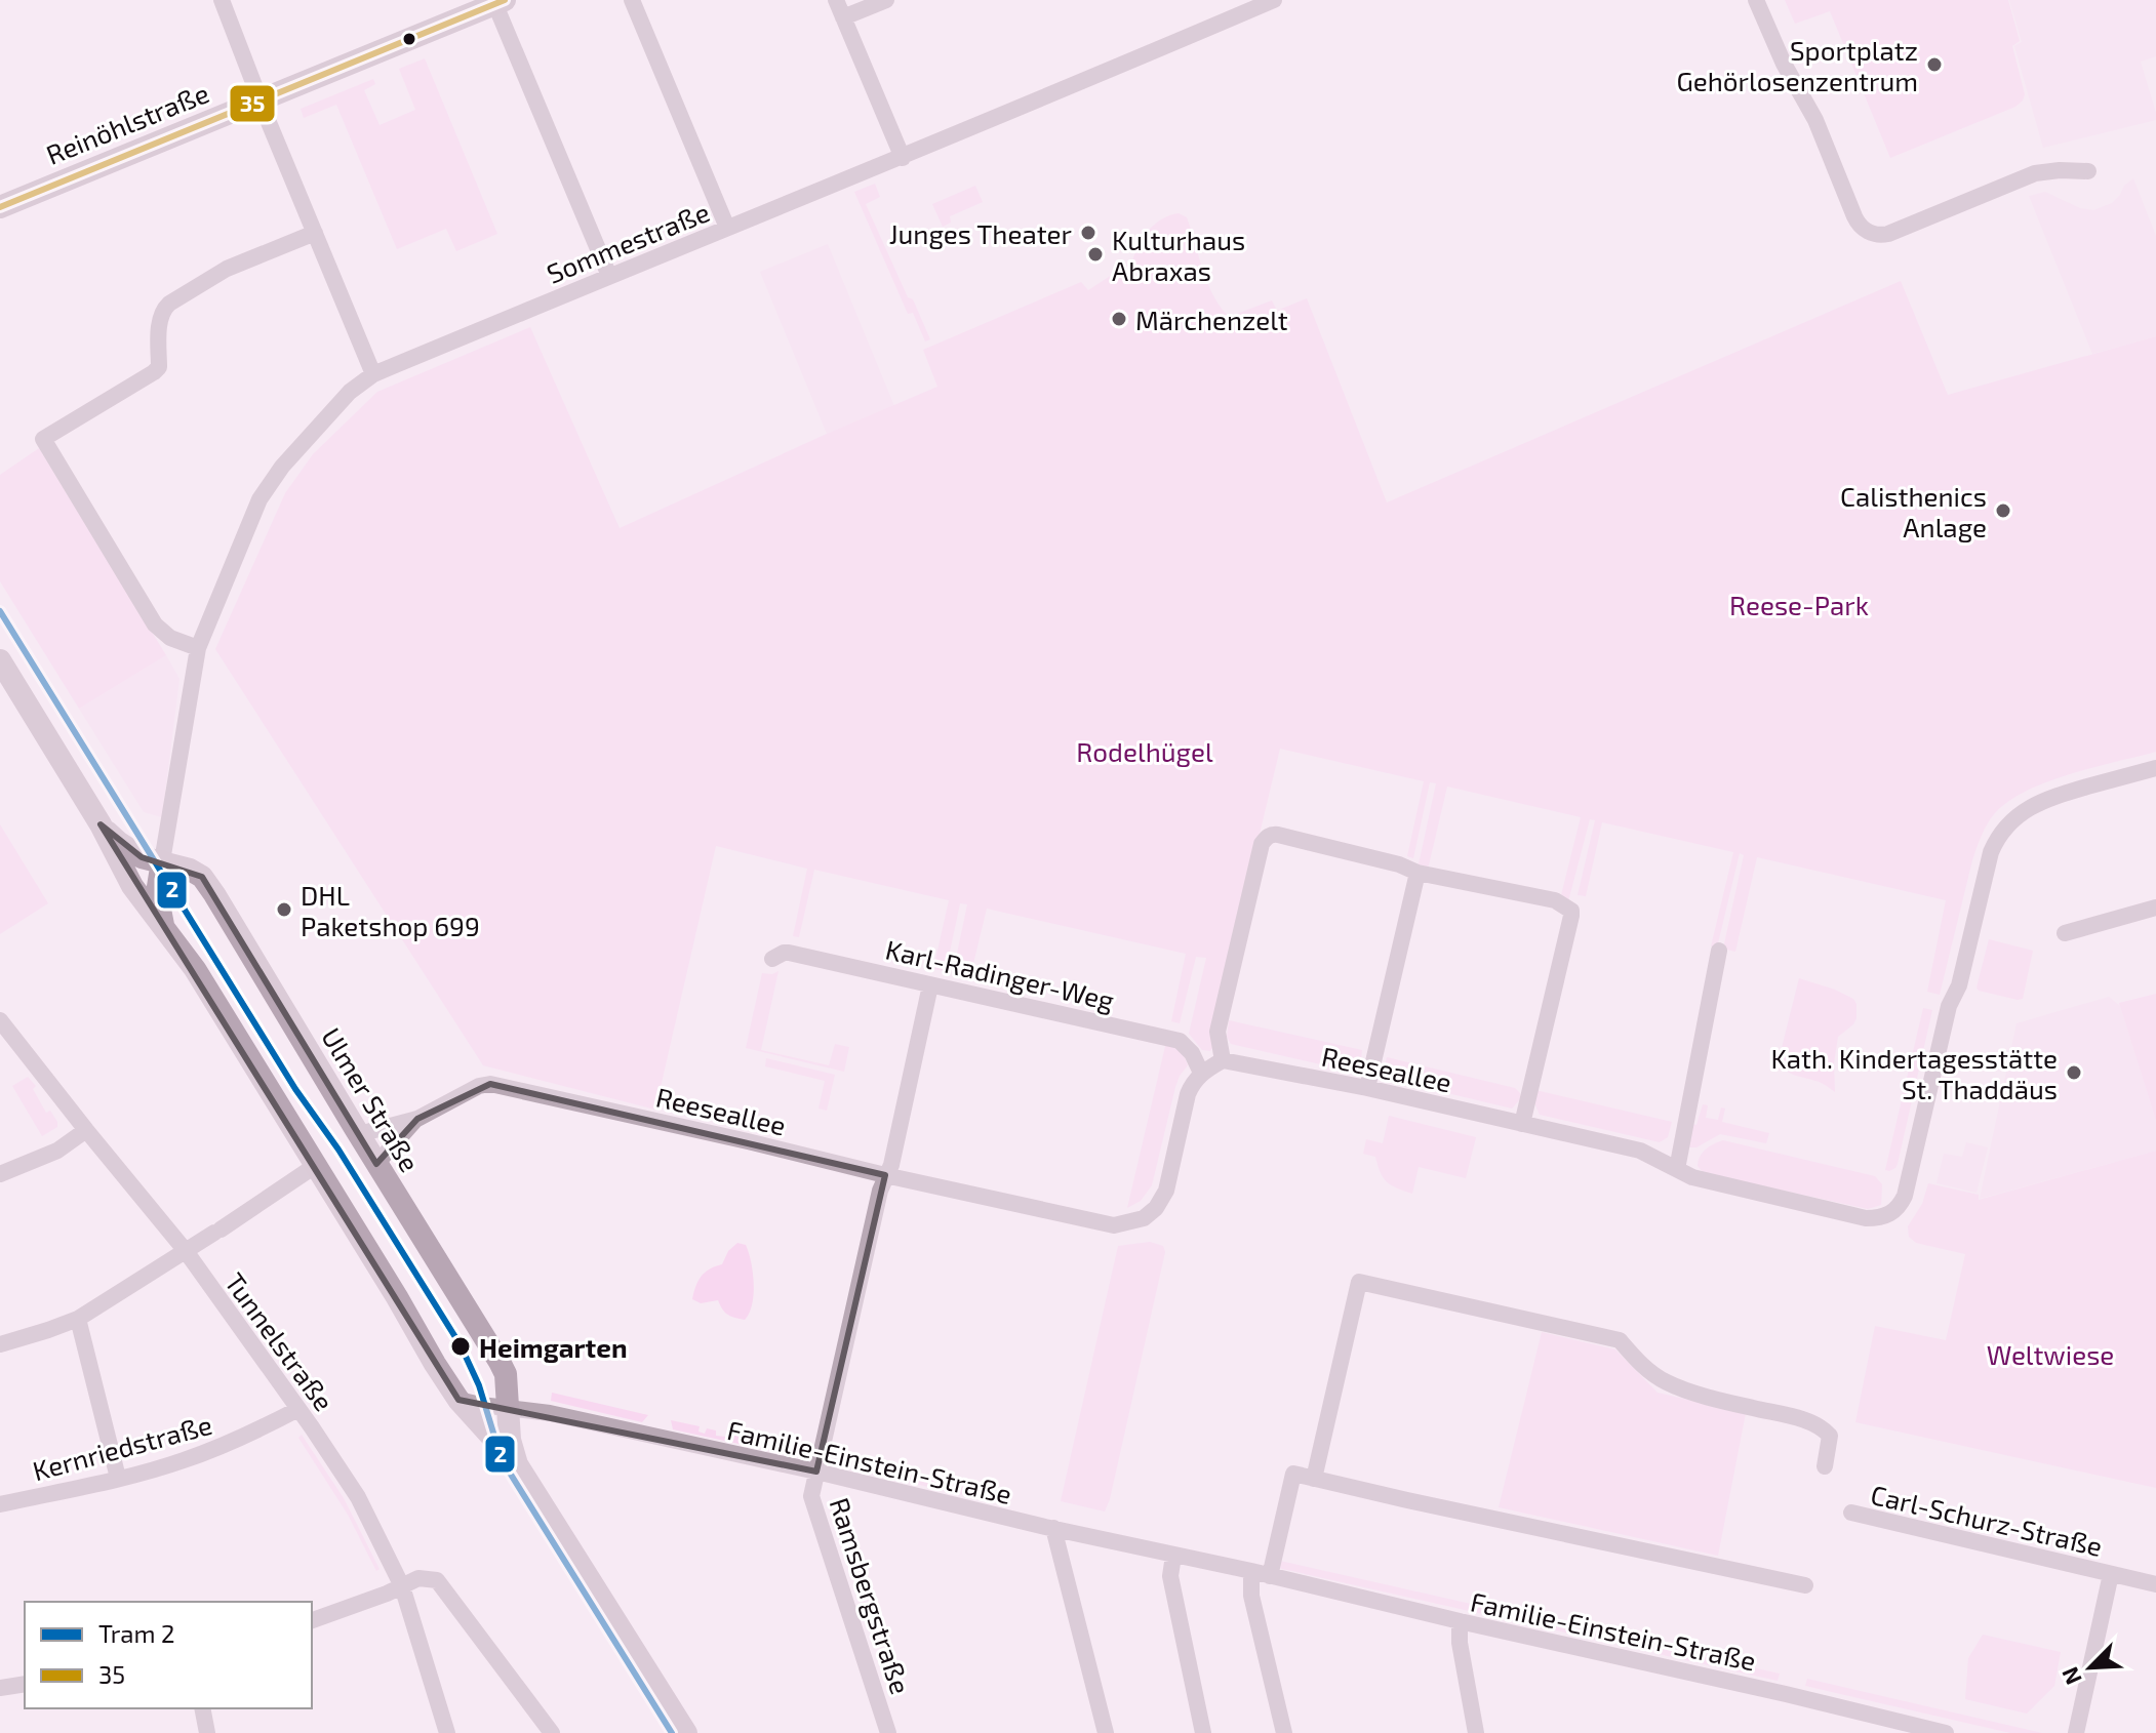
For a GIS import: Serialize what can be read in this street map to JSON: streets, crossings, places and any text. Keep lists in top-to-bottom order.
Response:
{
  "streets": {
    "street": [
      "Reinöhlstraße",
      "Sommestraße",
      "Karl-Radinger-Weg",
      "Reeseallee",
      "Ulmer Straße",
      "Tunnelstraße",
      "Kernriedstraße",
      "Familie-Einstein-Straße",
      "Carl-Schurz-Straße",
      "Ramsbergstraße"
    ]
  },
  "crossings": [
    ["Sommestraße", "Ulmer Straße"],
    ["Karl-Radinger-Weg", "Reeseallee"],
    ["Karl-Radinger-Weg", "Ramsbergstraße"],
    ["Reeseallee", "Ulmer Straße"],
    ["Reeseallee", "Ramsbergstraße"],
    ["Ulmer Straße", "Familie-Einstein-Straße"],
    ["Tunnelstraße", "Kernriedstraße"],
    ["Familie-Einstein-Straße", "Ramsbergstraße"]
  ],
  "parks": ["Reese-Park", "Rodelhügel", "Weltwiese"],
  "places": [
    "Sportplatz Gehörlosenzentrum",
    "Junges Theater",
    "Kulturhaus Abraxas",
    "Märchenzelt",
    "Calisthenics Anlage",
    "DHL Paketshop 699",
    "Kath. Kindertagesstätte St. Thaddäus",
    "Heimgarten"
  ],
  "lines": ["transit line 35", "tram line 2"],
  "legend": ["Tram 2", "35"],
  "north": "bottom left"
}
